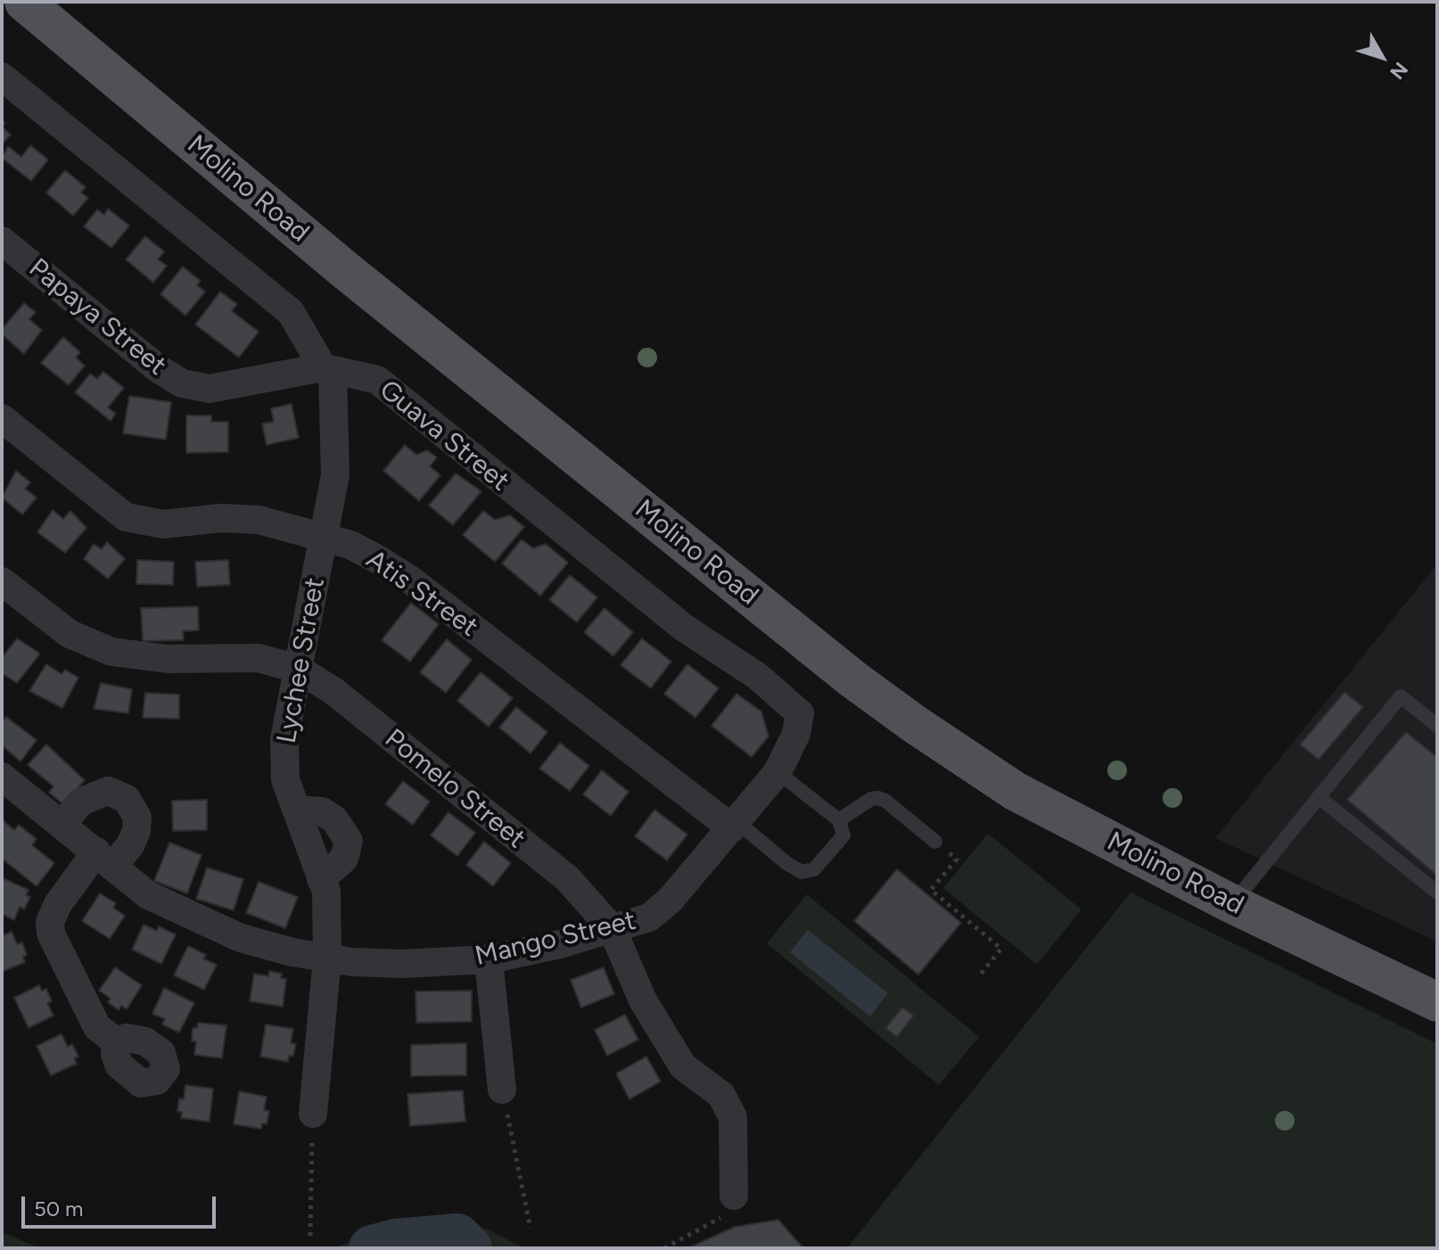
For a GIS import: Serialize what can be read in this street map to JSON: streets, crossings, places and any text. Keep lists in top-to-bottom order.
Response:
{
  "streets": {
    "main road": ["Molino Road"],
    "street": [
      "Papaya Street",
      "Guava Street",
      "Atis Street",
      "Lychee Street",
      "Pomelo Street",
      "Mango Street"
    ]
  },
  "crossings": [
    ["Papaya Street", "Guava Street"],
    ["Papaya Street", "Lychee Street"],
    ["Guava Street", "Lychee Street"],
    ["Guava Street", "Mango Street"],
    ["Atis Street", "Lychee Street"],
    ["Atis Street", "Mango Street"],
    ["Lychee Street", "Pomelo Street"],
    ["Lychee Street", "Mango Street"],
    ["Pomelo Street", "Mango Street"]
  ],
  "scale_bar": "50 m",
  "north": "bottom right"
}
